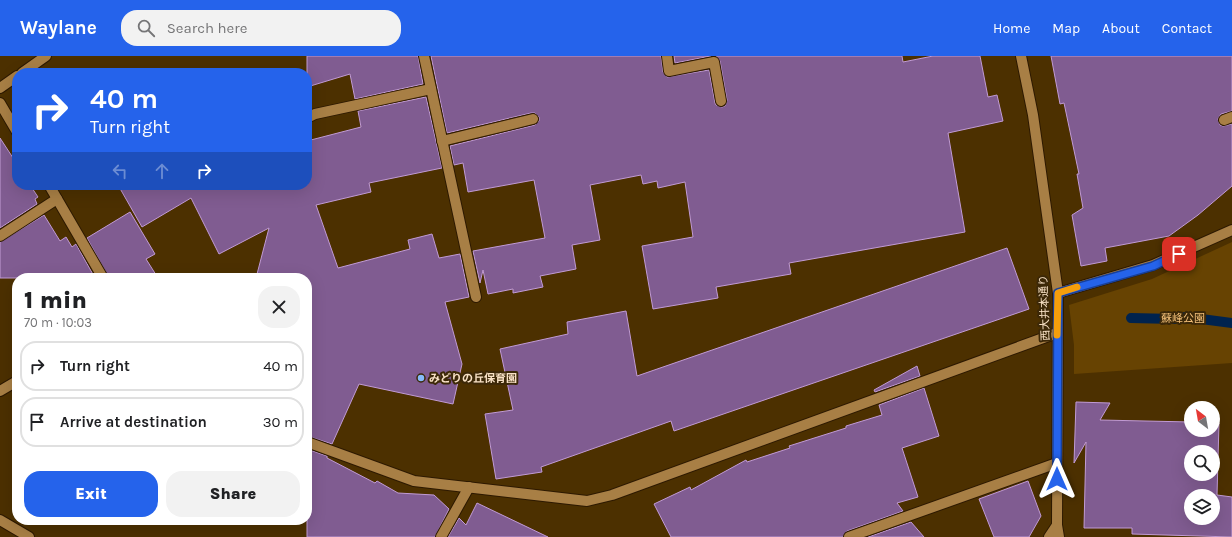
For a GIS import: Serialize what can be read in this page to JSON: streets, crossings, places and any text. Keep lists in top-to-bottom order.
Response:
{
  "streets": {
    "street": ["西大井本通り"]
  },
  "parks": ["蘇峰公園"],
  "places": ["みどりの丘保育園"],
  "north": "top left",
  "page": {
    "header": "Waylane",
    "search": "Search here",
    "nav": [
      "Home",
      "Map",
      "About",
      "Contact"
    ],
    "turn": ["40 m", "Turn right"],
    "heading": ["1 min", "70 m · 10:03"],
    "list": [
      {
        "name": "Turn right",
        "value": "40 m"
      },
      {
        "name": "Arrive at destination",
        "value": "30 m"
      }
    ],
    "buttons": ["Exit", "Share"]
  }
}
